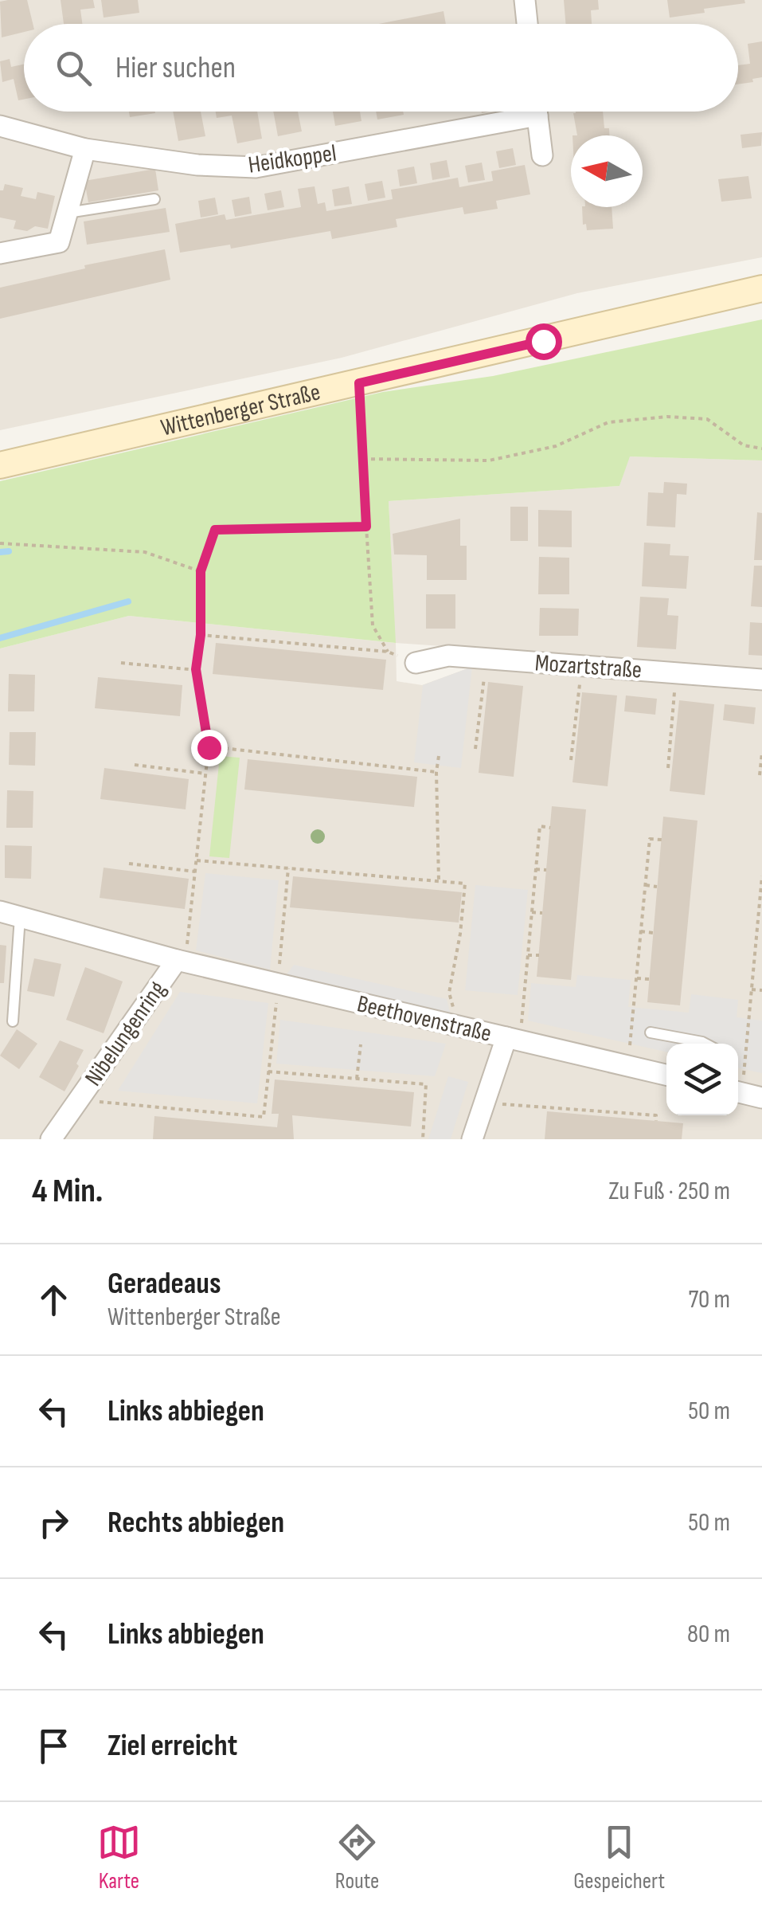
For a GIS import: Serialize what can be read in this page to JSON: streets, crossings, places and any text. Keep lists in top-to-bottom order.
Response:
{
  "streets": {
    "main road": ["Wittenberger Straße"],
    "street": [
      "Heidkoppel",
      "Mozartstraße",
      "Beethovenstraße",
      "Nibelungenring"
    ]
  },
  "crossings": [
    ["Beethovenstraße", "Nibelungenring"]
  ],
  "north": "left",
  "page": {
    "search": "Hier suchen",
    "heading": ["4 Min.", "Zu Fuß · 250 m"],
    "list": [
      ["Geradeaus", "Wittenberger Straße", "70 m"],
      ["Links abbiegen", "50 m"],
      ["Rechts abbiegen", "50 m"],
      ["Links abbiegen", "80 m"],
      "Ziel erreicht"
    ],
    "nav": ["Karte", "Route", "Gespeichert"]
  }
}
